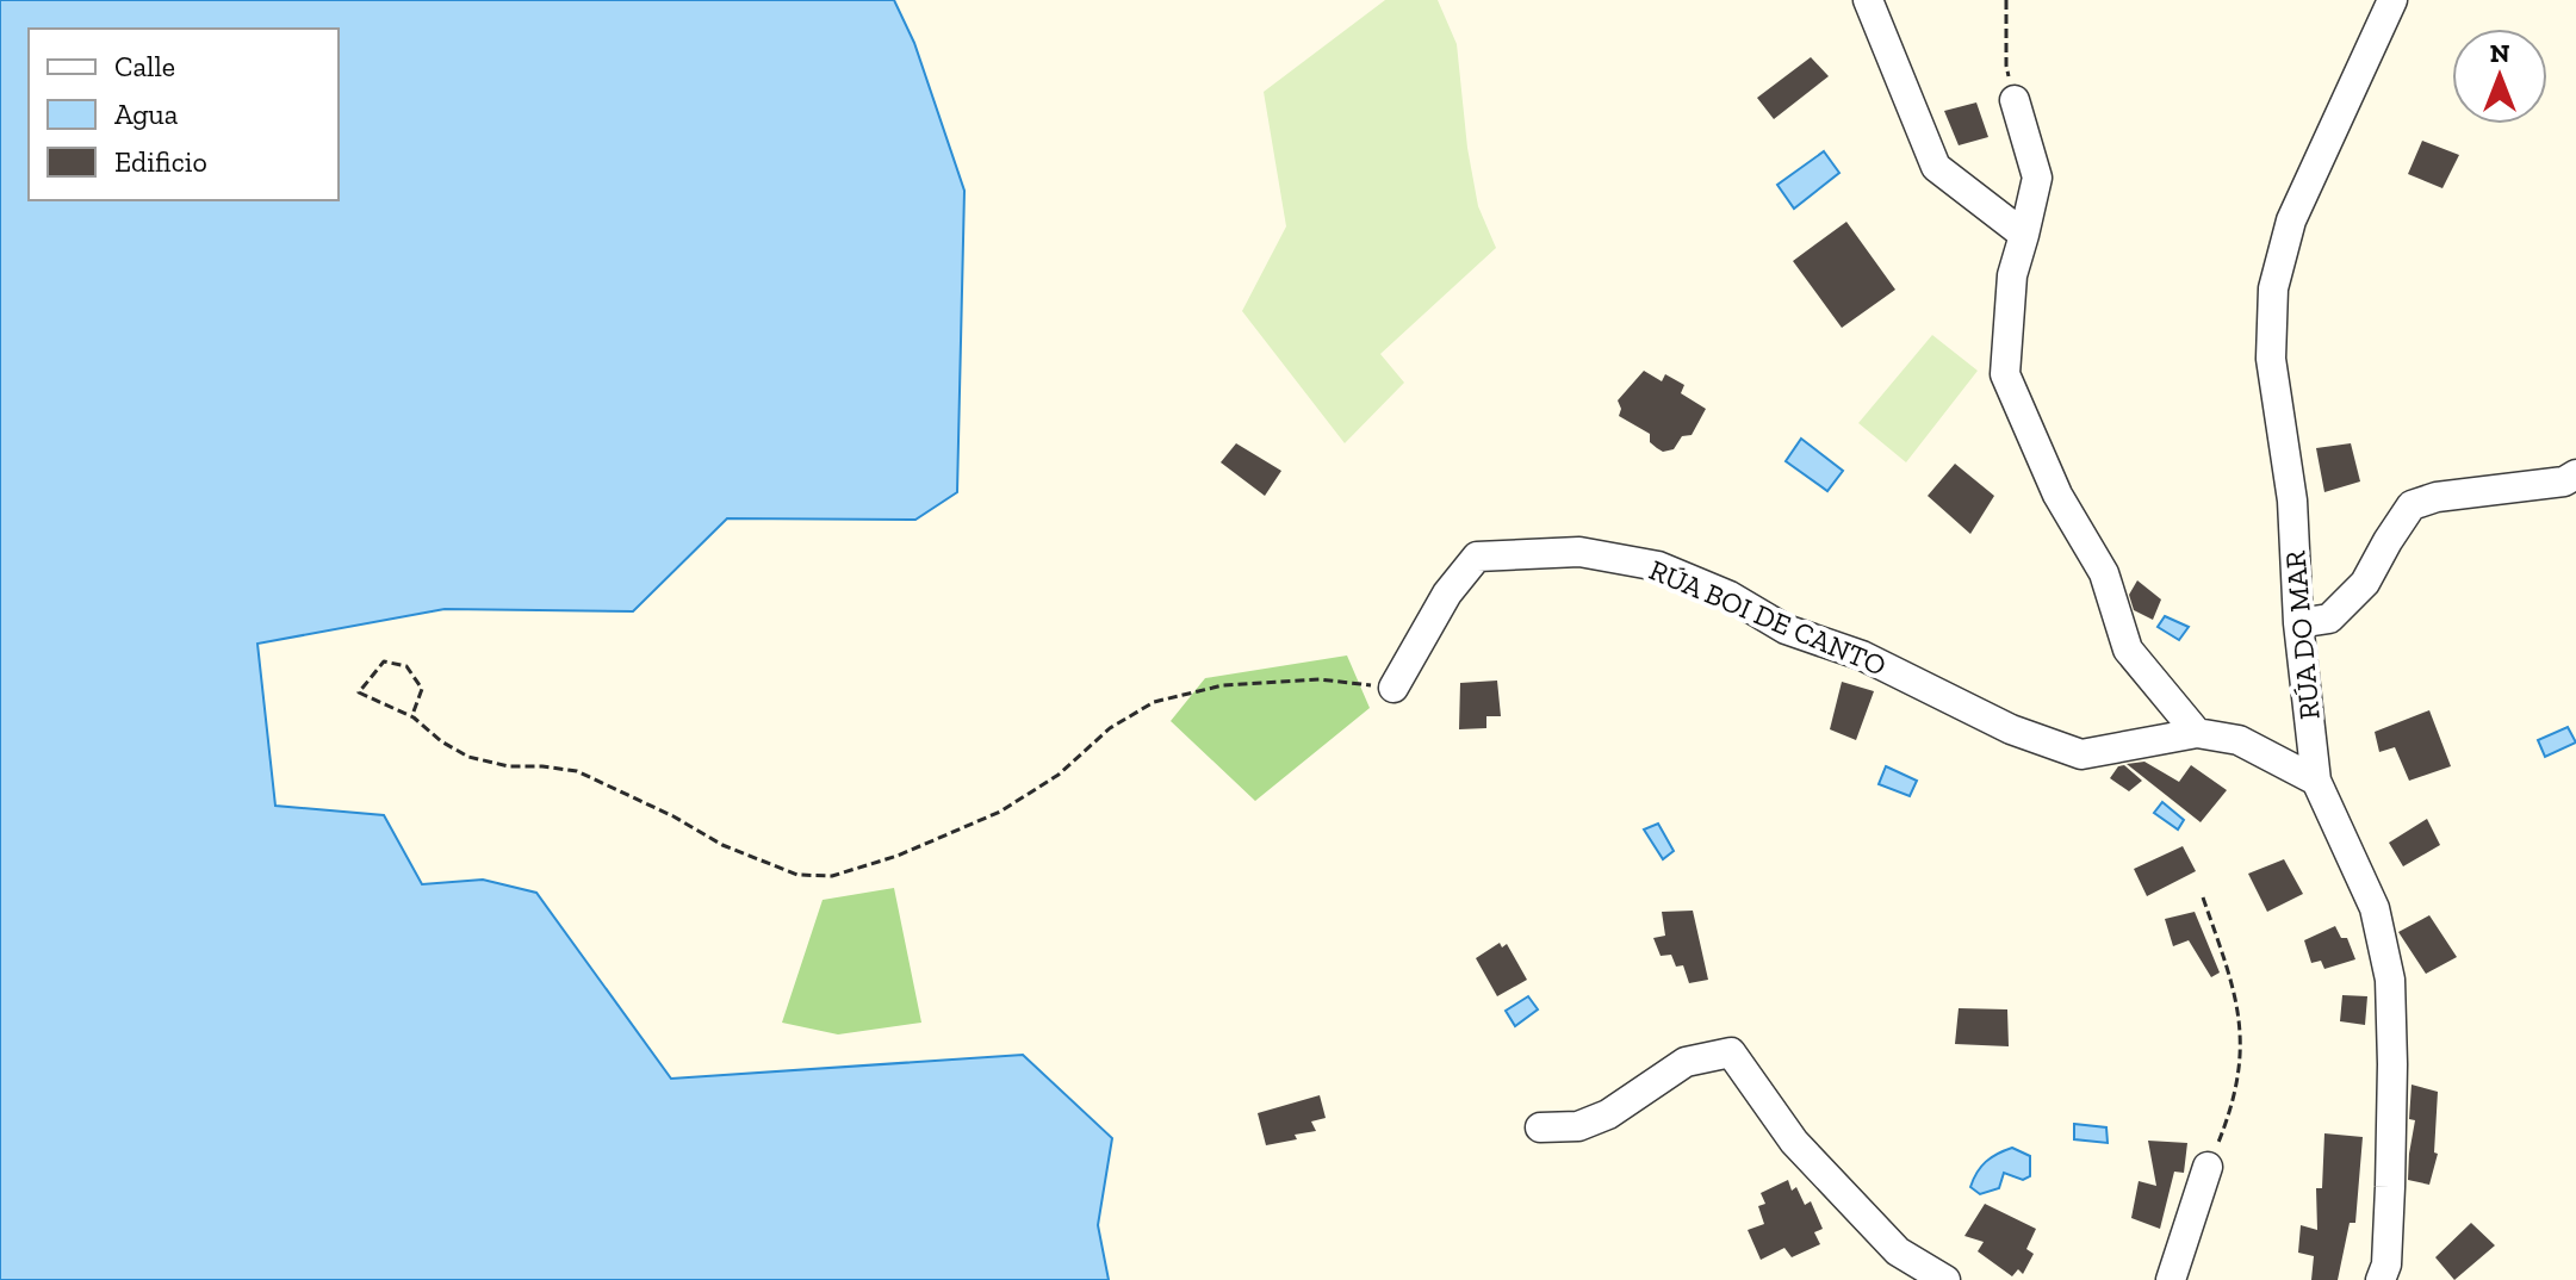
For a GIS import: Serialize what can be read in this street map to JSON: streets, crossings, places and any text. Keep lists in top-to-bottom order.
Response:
{
  "streets": {
    "street": ["RÚA BOI DE CANTO", "RÚA DO MAR"]
  },
  "legend": ["Calle", "Agua", "Edificio"],
  "north": "top"
}
